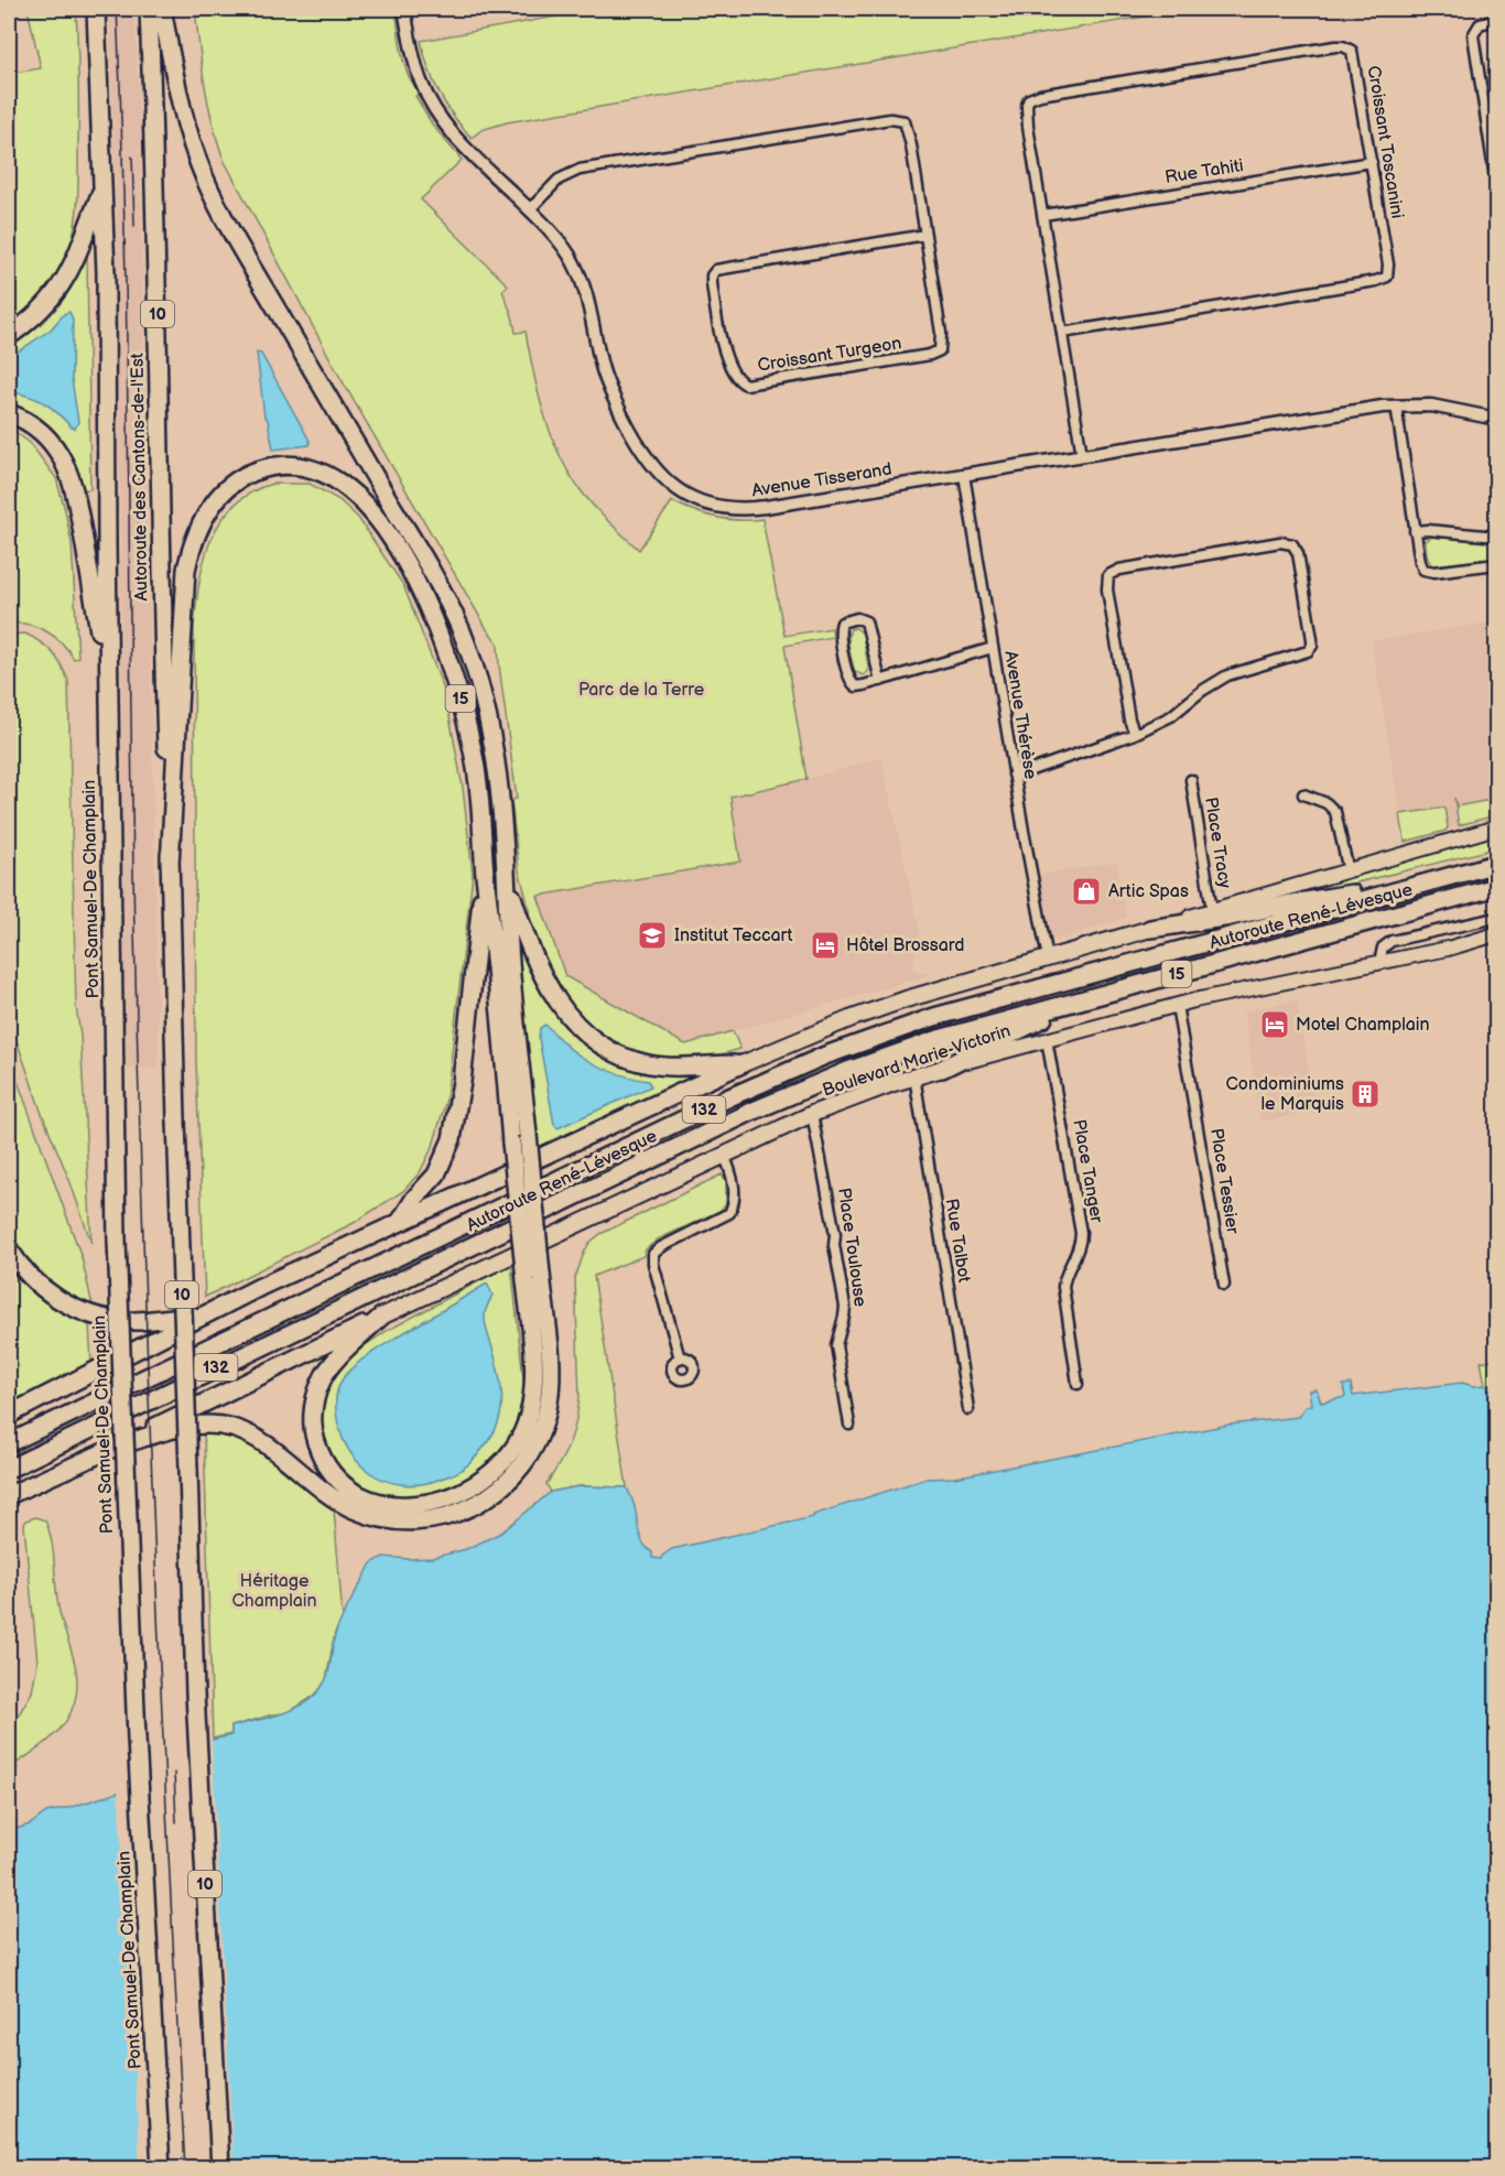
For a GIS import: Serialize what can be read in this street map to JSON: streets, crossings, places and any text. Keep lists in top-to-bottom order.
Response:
{
  "streets": {
    "highway": [
      "10",
      "Autoroute des Cantons-de-l'Est",
      "15",
      "Pont Samuel-De Champlain",
      "Autoroute René-Lévesque",
      "132"
    ],
    "main road": ["Boulevard Marie-Victorin"],
    "street": [
      "Croissant Toscanini",
      "Rue Tahiti",
      "Croissant Turgeon",
      "Avenue Tisserand",
      "Avenue Thérèse",
      "Place Tracy",
      "Place Tanger",
      "Place Tessier",
      "Rue Talbot",
      "Place Toulouse"
    ]
  },
  "crossings": [
    ["Croissant Toscanini", "Rue Tahiti"],
    ["Croissant Toscanini", "Avenue Tisserand"],
    ["10", "Autoroute des Cantons-de-l'Est"],
    ["10", "15"],
    ["Croissant Turgeon", "Avenue Tisserand"],
    ["Autoroute des Cantons-de-l'Est", "15"],
    ["Autoroute des Cantons-de-l'Est", "Pont Samuel-De Champlain"],
    ["Avenue Tisserand", "Avenue Thérèse"],
    ["Boulevard Marie-Victorin", "Place Tanger"],
    ["Boulevard Marie-Victorin", "Place Tessier"],
    ["Boulevard Marie-Victorin", "Rue Talbot"],
    ["Boulevard Marie-Victorin", "Place Toulouse"]
  ],
  "parks": ["Parc de la Terre", "Héritage Champlain"],
  "places": {
    "shop": ["Artic Spas"],
    "school or university": ["Institut Teccart"],
    "hotel": ["Hôtel Brossard", "Motel Champlain"],
    "building": ["Condominiums le Marquis"]
  }
}
